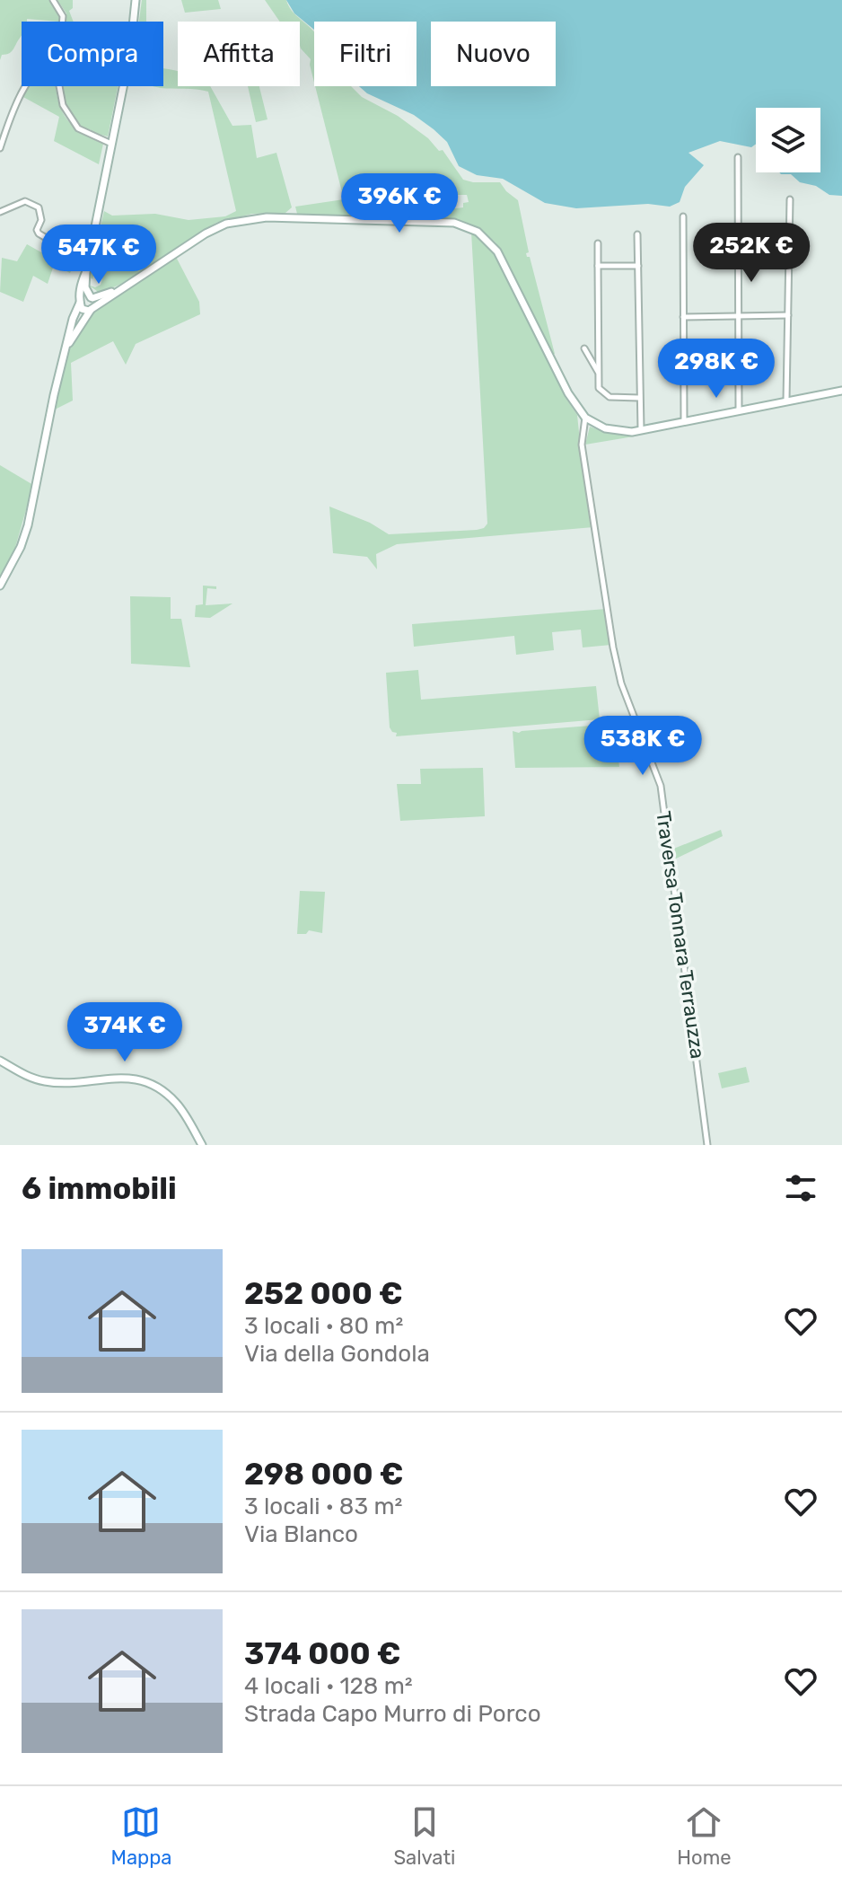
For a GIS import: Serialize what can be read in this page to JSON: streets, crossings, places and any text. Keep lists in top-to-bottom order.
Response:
{
  "streets": {
    "street": ["Traversa Tonnara Terrauzza"]
  },
  "page": {
    "chip": [
      "Compra",
      "Affitta",
      "Filtri",
      "Nuovo"
    ],
    "price": [
      "396K €",
      "252K €",
      "547K €",
      "298K €",
      "538K €",
      "374K €"
    ],
    "heading": "6 immobili",
    "list": [
      {
        "name": "252 000 €",
        "note": "3 locali · 80 m² · Via della Gondola"
      },
      {
        "name": "298 000 €",
        "note": "3 locali · 83 m² · Via Blanco"
      },
      {
        "name": "374 000 €",
        "note": "4 locali · 128 m² · Strada Capo Murro di Porco"
      }
    ],
    "tabs": ["Mappa", "Salvati", "Home"]
  }
}
